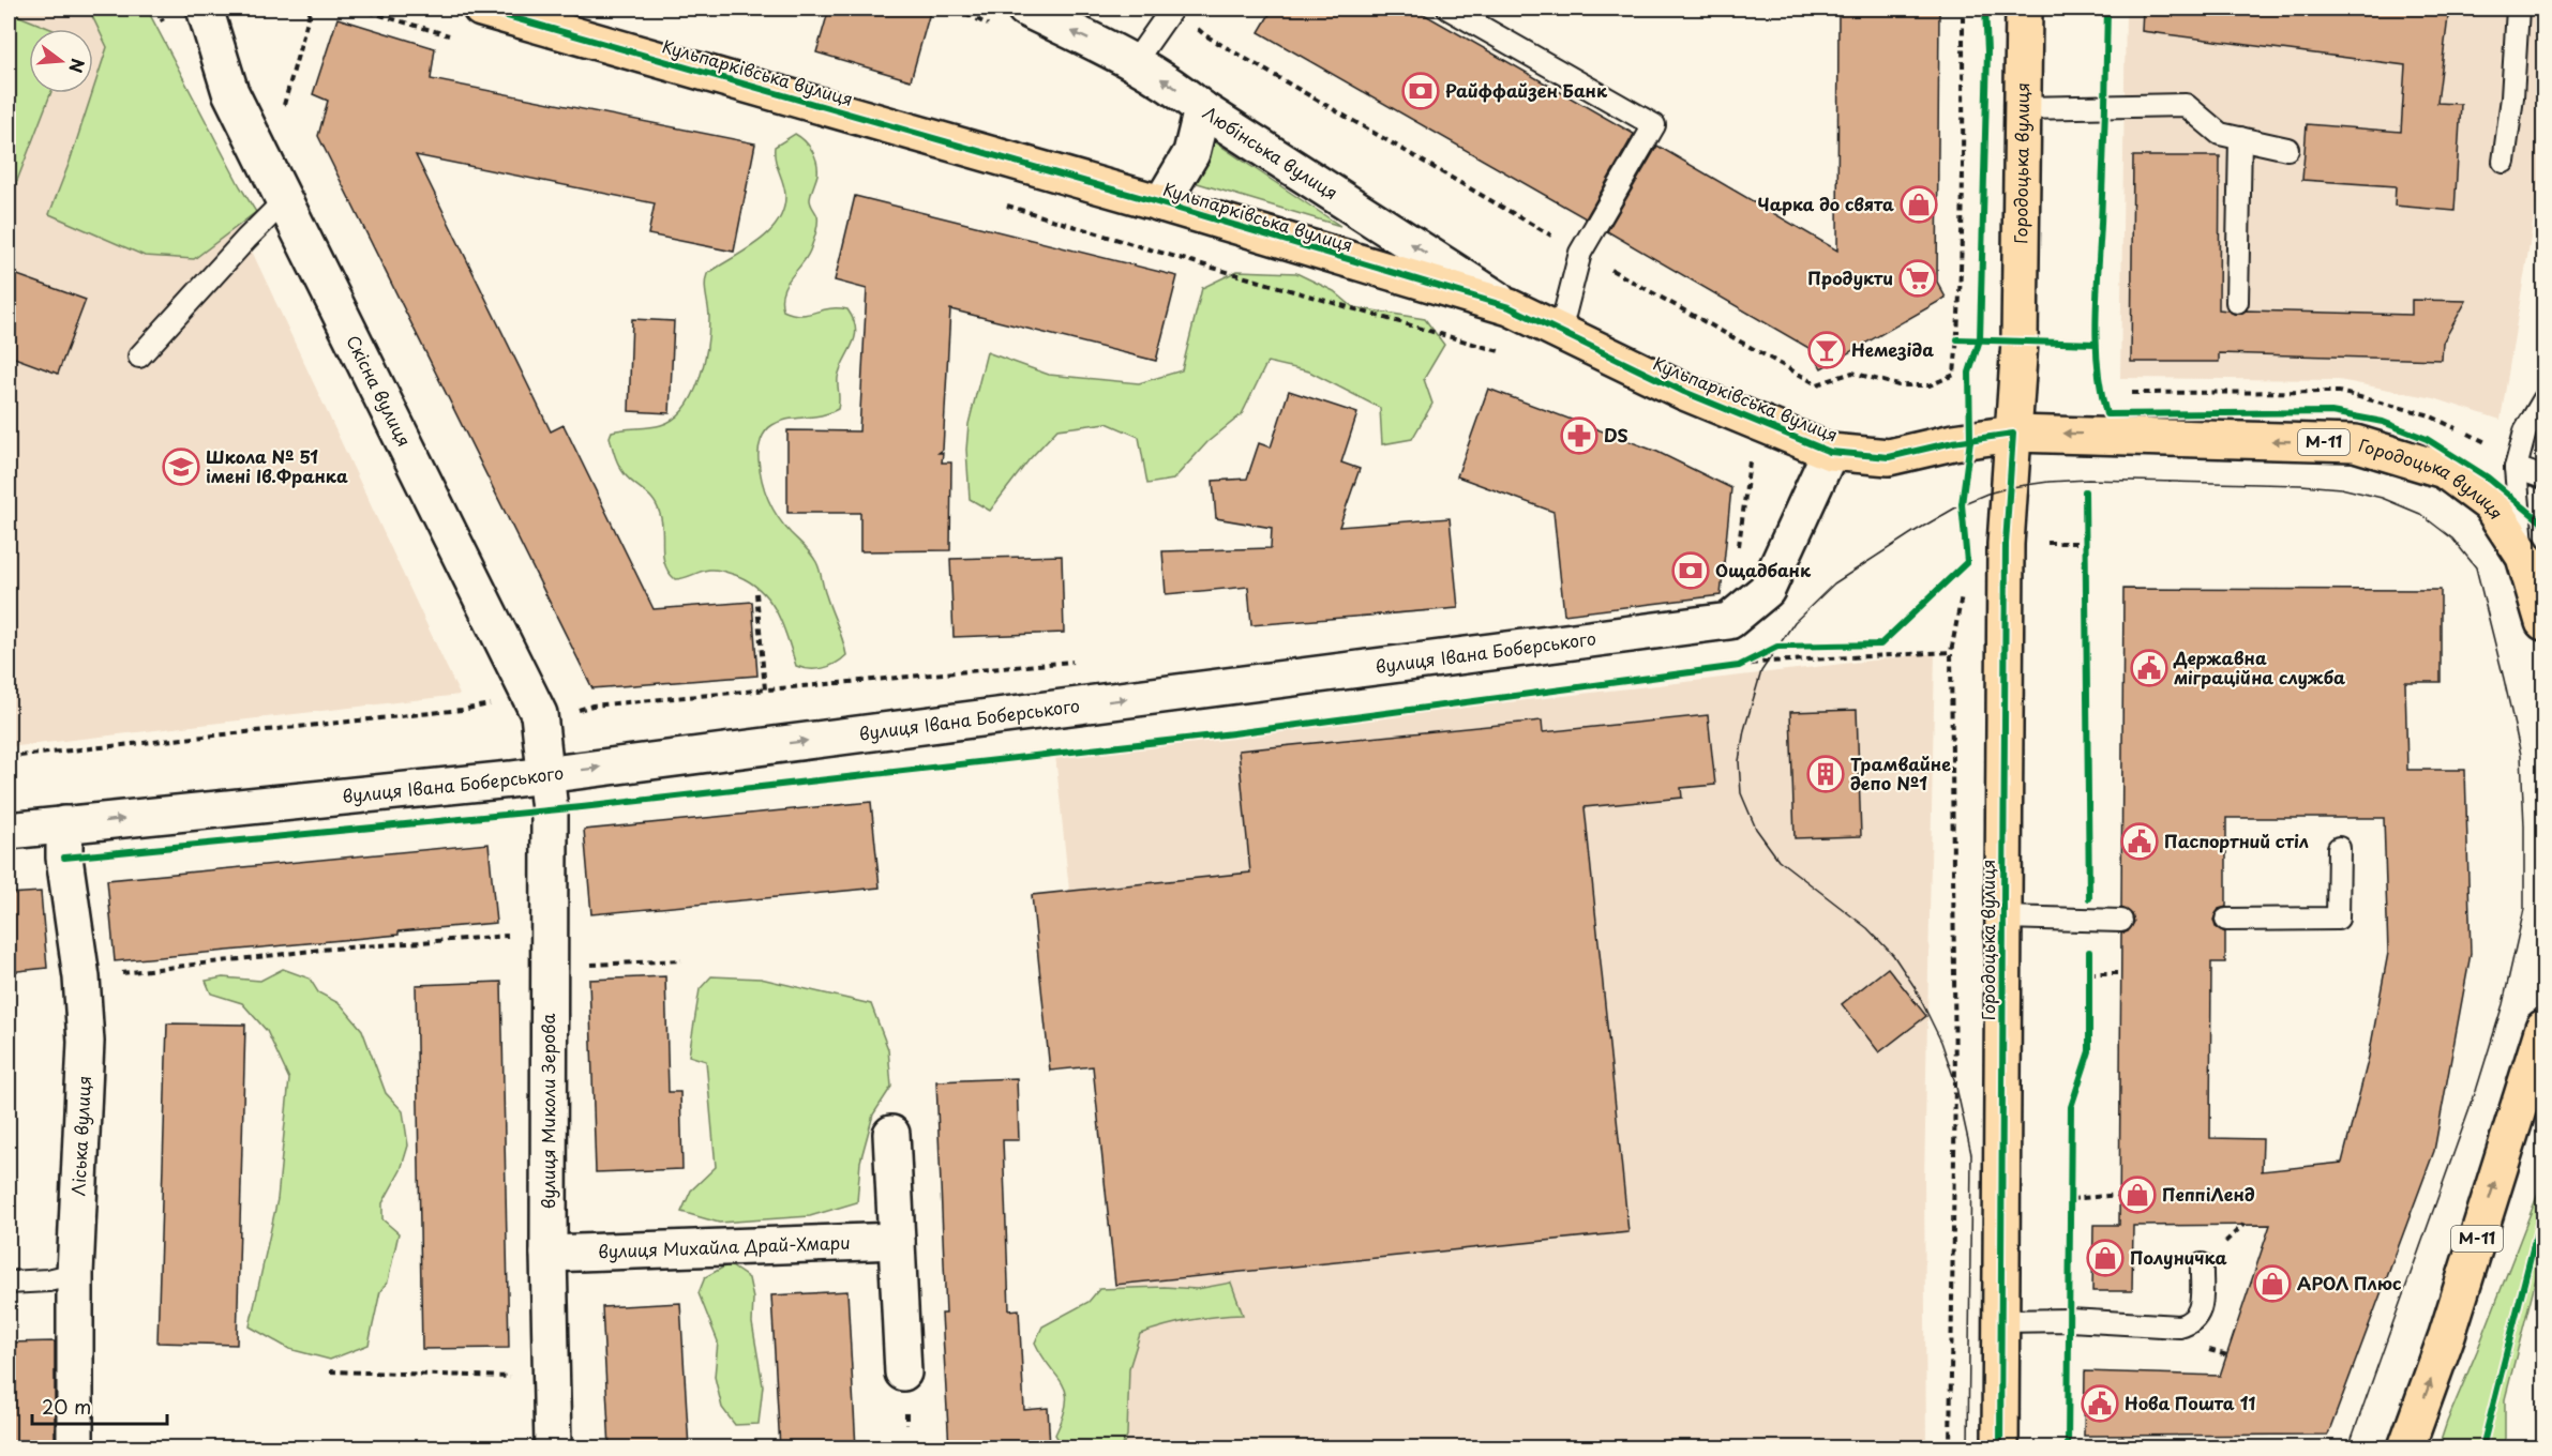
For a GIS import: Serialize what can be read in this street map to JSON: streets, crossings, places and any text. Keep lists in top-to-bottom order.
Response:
{
  "streets": {
    "main road": ["Кульпарківська вулиця", "Городоцька вулиця", "М-11"],
    "street": [
      "Любінська вулиця",
      "Скісна вулиця",
      "вулиця Івана Боберського",
      "вулиця Миколи Зерова",
      "Ліська вулиця",
      "вулиця Михайла Драй-Хмари"
    ]
  },
  "crossings": [
    ["Кульпарківська вулиця", "Любінська вулиця"],
    ["Кульпарківська вулиця", "Городоцька вулиця"],
    ["Кульпарківська вулиця", "вулиця Івана Боберського"],
    ["Скісна вулиця", "вулиця Івана Боберського"],
    ["Скісна вулиця", "вулиця Миколи Зерова"],
    ["вулиця Івана Боберського", "вулиця Миколи Зерова"],
    ["вулиця Івана Боберського", "Ліська вулиця"],
    ["вулиця Миколи Зерова", "вулиця Михайла Драй-Хмари"]
  ],
  "one_way": ["Любінська вулиця", "вулиця Івана Боберського"],
  "places": {
    "bank": ["Райффайзен Банк", "Ощадбанк"],
    "shop": [
      "Чарка до свята",
      "ПеппіЛенд",
      "Полуничка",
      "АРОЛ Плюс"
    ],
    "supermarket": ["Продукти"],
    "bar": ["Немезіда"],
    "pharmacy": ["DS"],
    "school or university": ["Школа № 51 імені Ів.Франка"],
    "public building": ["Державна міграційна служба", "Паспортний стіл", "Нова Пошта 11"],
    "building": ["Трамвайне депо №1"]
  },
  "scale_bar": "20 m",
  "north": "right"
}
